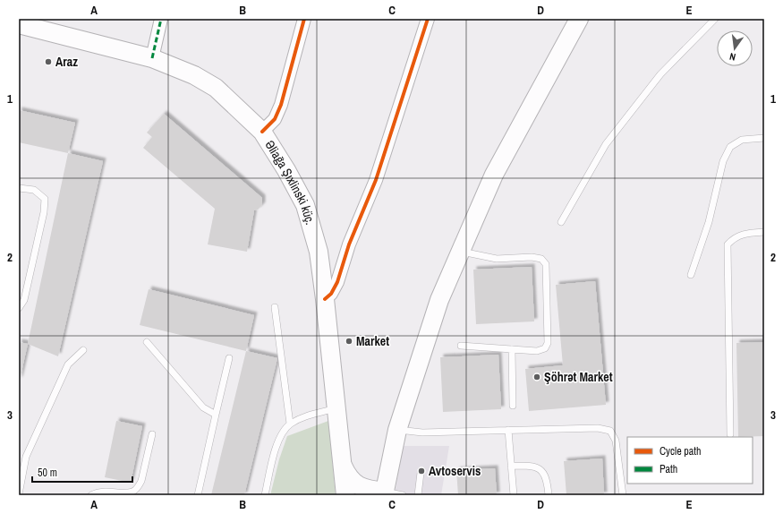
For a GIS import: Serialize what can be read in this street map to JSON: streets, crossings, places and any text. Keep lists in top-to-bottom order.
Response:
{
  "streets": {
    "main road": ["Əliağa Şıxlinski küç."]
  },
  "places": [
    "Araz",
    "Market",
    "Şöhrət Market",
    "Avtoservis"
  ],
  "legend": ["Cycle path", "Path"],
  "scale_bar": "50 m",
  "north": "bottom",
  "grid": {
    "columns": [
      "A",
      "B",
      "C",
      "D",
      "E"
    ],
    "rows": ["1", "2", "3"]
  }
}
